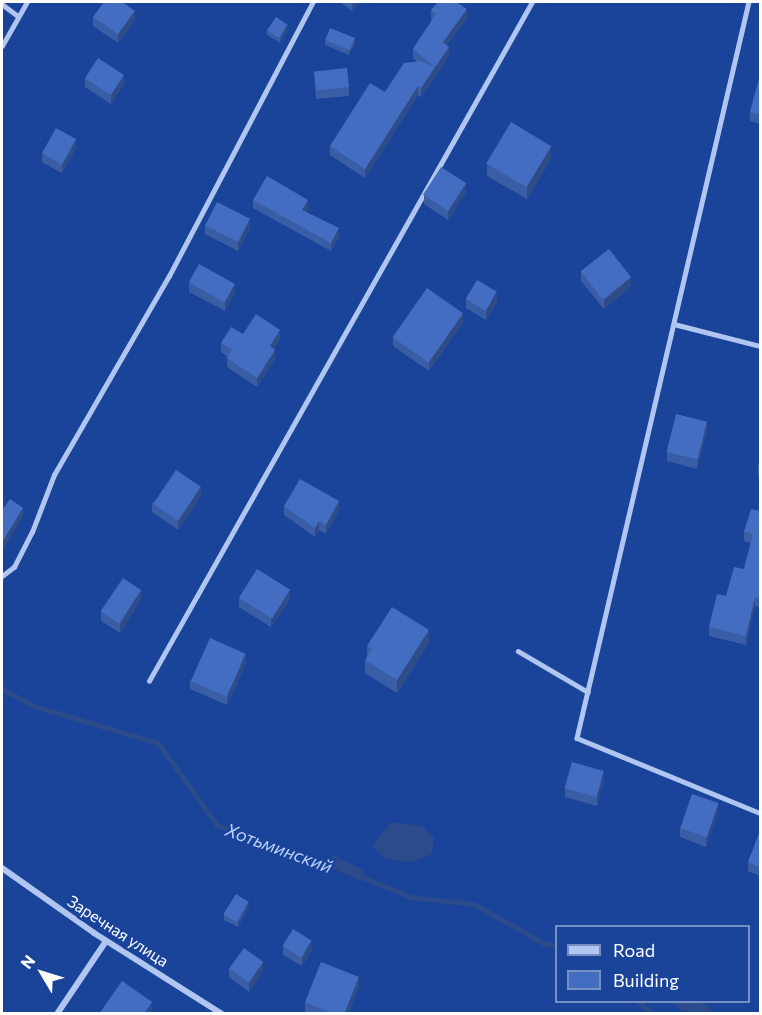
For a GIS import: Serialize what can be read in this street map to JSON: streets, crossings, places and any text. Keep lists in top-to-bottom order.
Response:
{
  "streets": {
    "street": ["Заречная улица"]
  },
  "water": ["Хотьминский"],
  "legend": ["Road", "Building"],
  "north": "top left"
}
